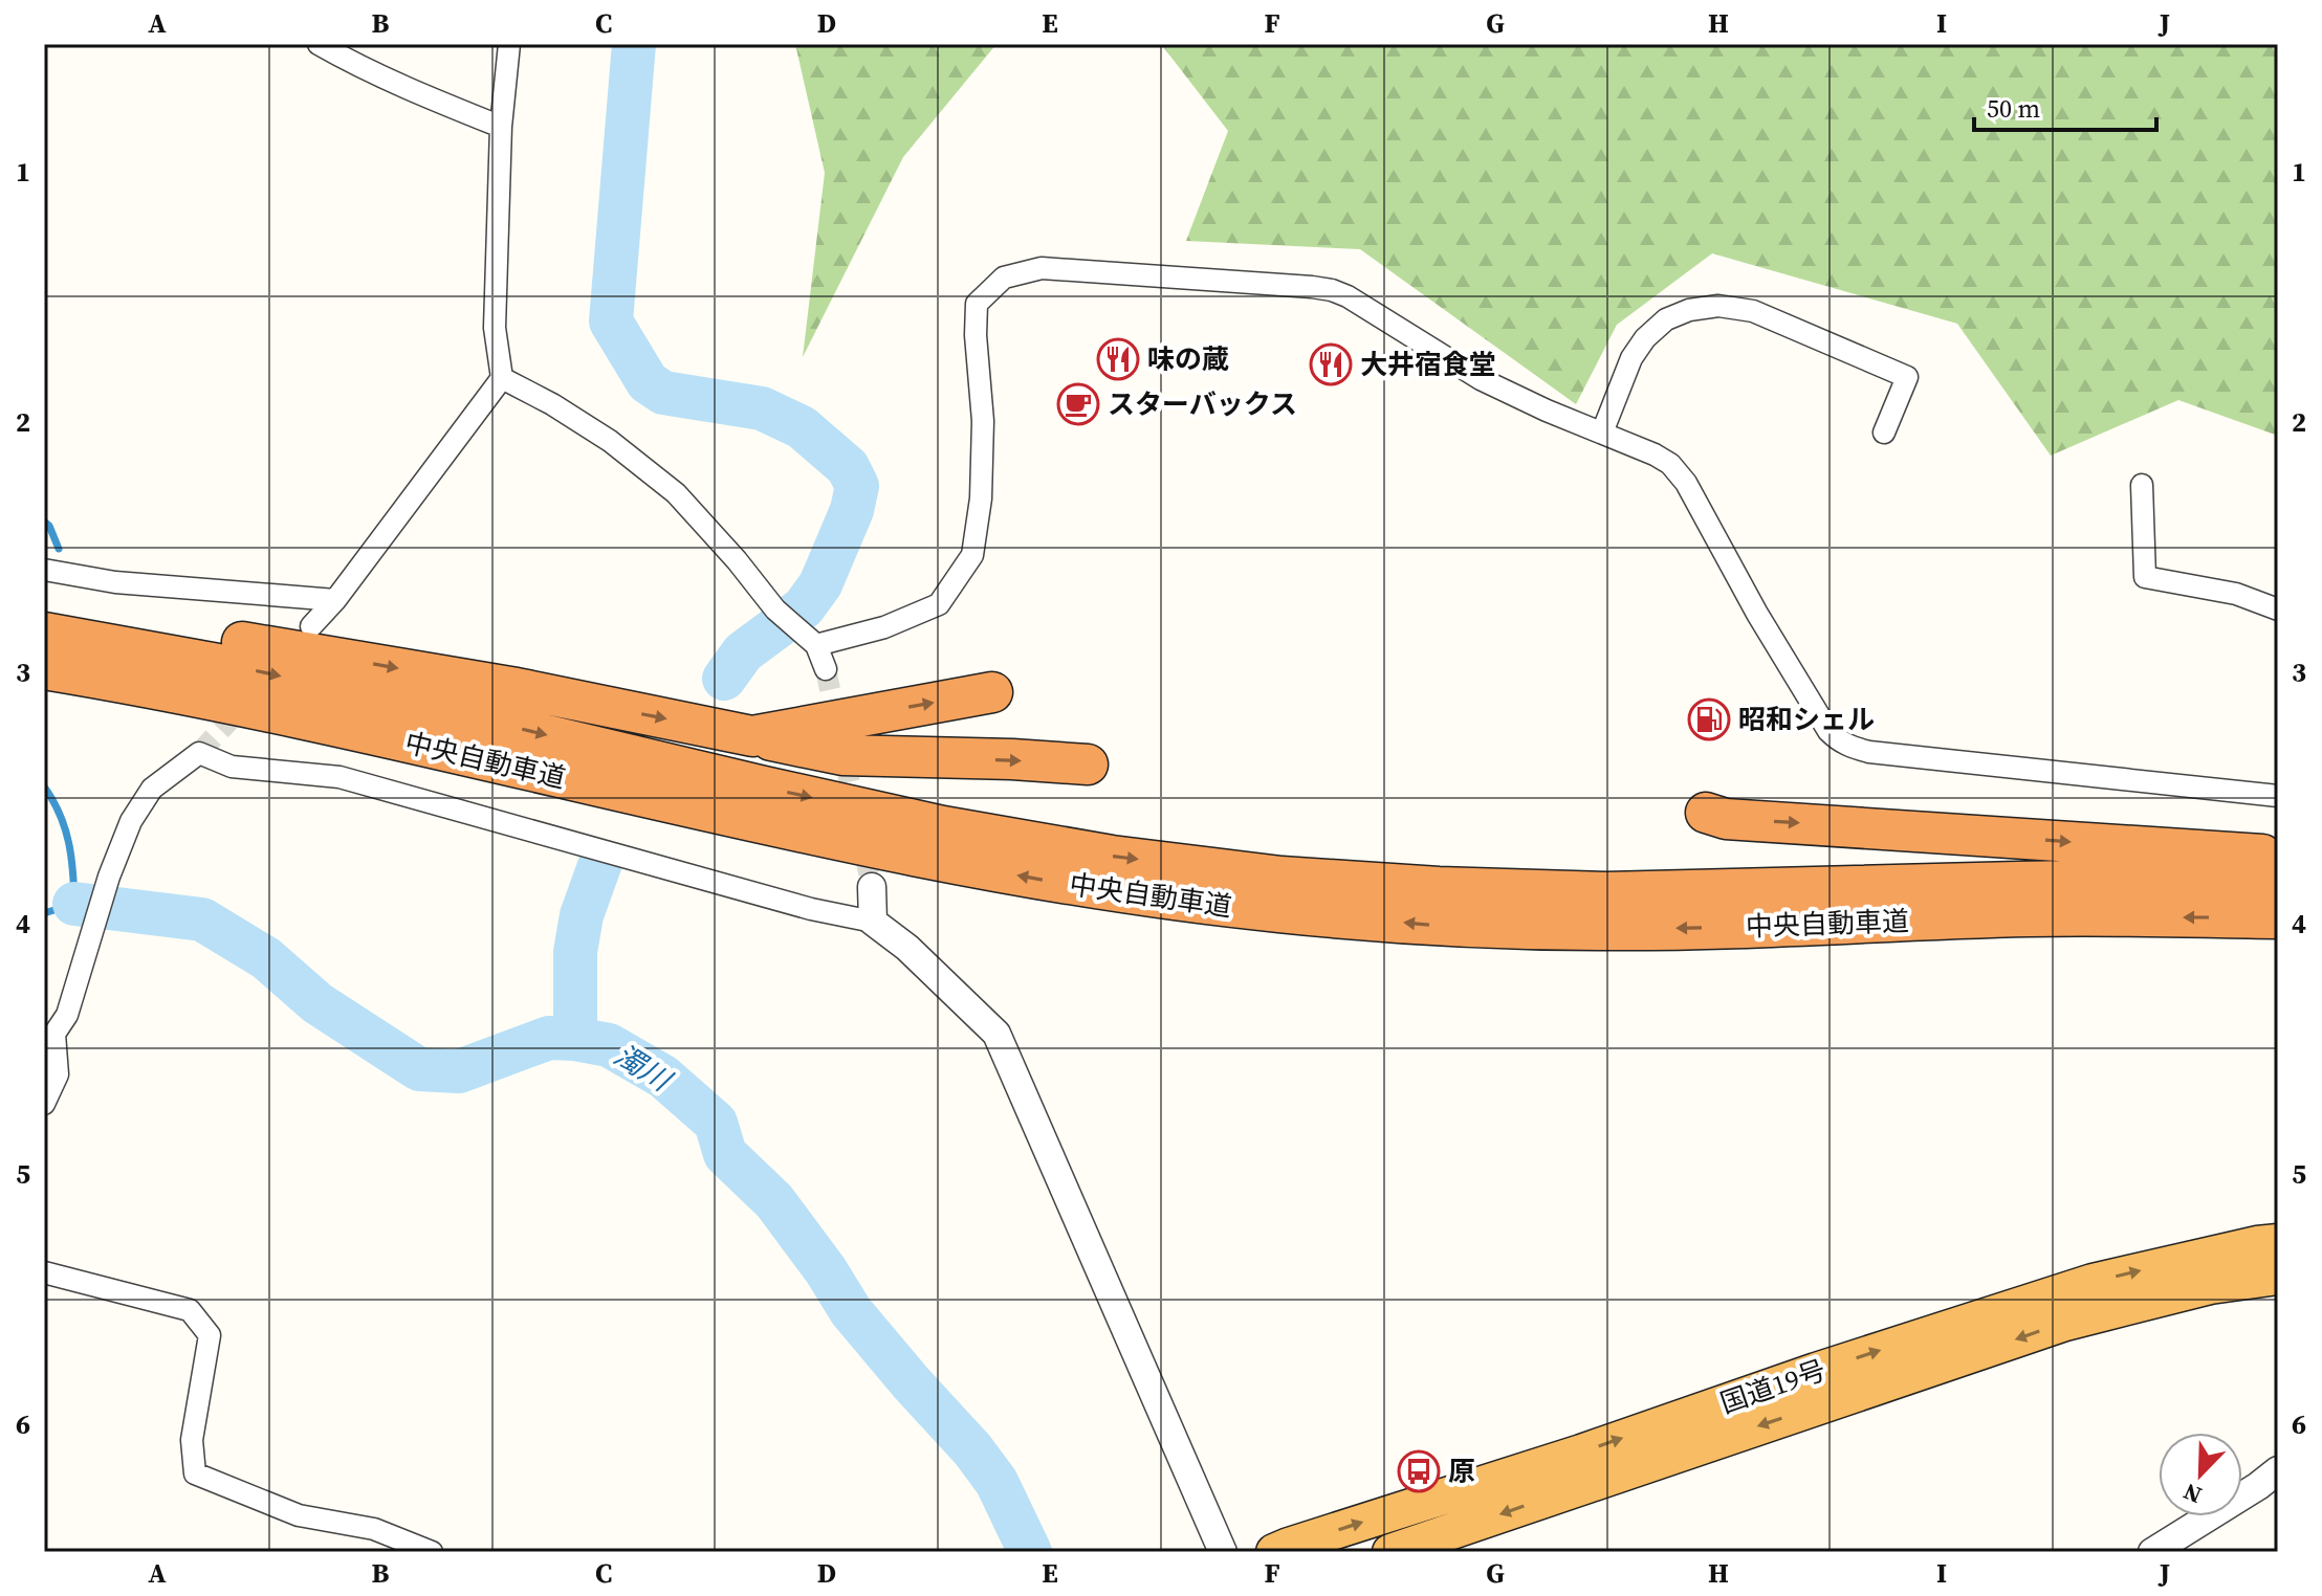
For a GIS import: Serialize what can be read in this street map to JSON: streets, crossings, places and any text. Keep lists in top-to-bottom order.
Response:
{
  "streets": {
    "highway": ["中央自動車道", "国道19号"]
  },
  "water": ["濁川"],
  "places": {
    "restaurant": ["味の蔵", "大井宿食堂"],
    "cafe": ["スターバックス"],
    "fuel station": ["昭和シェル"],
    "bus stop": ["原"]
  },
  "scale_bar": "50 m",
  "north": "bottom left",
  "grid": {
    "columns": [
      "A",
      "B",
      "C",
      "D",
      "E",
      "F",
      "G",
      "H",
      "I",
      "J"
    ],
    "rows": [
      "1",
      "2",
      "3",
      "4",
      "5",
      "6"
    ]
  }
}
